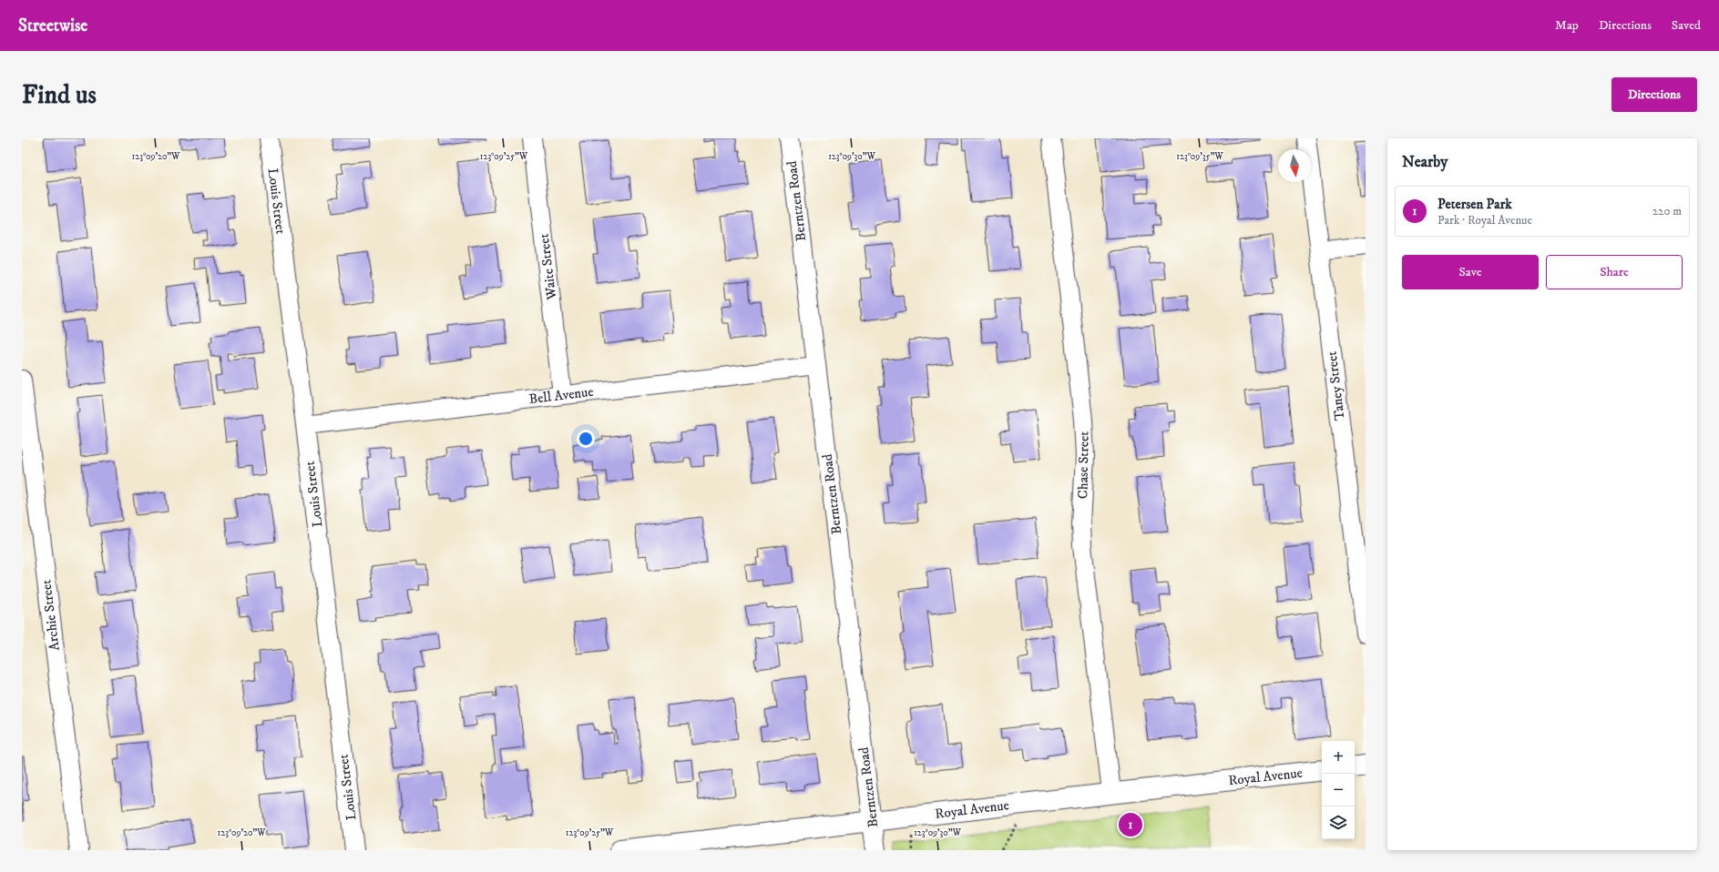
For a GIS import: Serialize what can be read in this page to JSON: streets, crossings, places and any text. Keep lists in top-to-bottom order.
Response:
{
  "streets": {
    "street": [
      "Louis Street",
      "Berntzen Road",
      "Waite Street",
      "Taney Street",
      "Bell Avenue",
      "Chase Street",
      "Archie Street",
      "Royal Avenue"
    ]
  },
  "crossings": [
    ["Louis Street", "Bell Avenue"],
    ["Berntzen Road", "Bell Avenue"],
    ["Berntzen Road", "Royal Avenue"],
    ["Waite Street", "Bell Avenue"],
    ["Chase Street", "Royal Avenue"]
  ],
  "north": "bottom",
  "page": {
    "header": "Streetwise",
    "nav": ["Map", "Directions", "Saved"],
    "buttons": [
      "Directions",
      ["Save", "Share"]
    ],
    "title": "Find us",
    "heading": "Nearby",
    "list": [
      {
        "mark": "1",
        "name": "Petersen Park",
        "note": "Park · Royal Avenue",
        "value": "220 m"
      }
    ],
    "map_buttons": ["+", "−"],
    "pins": "1"
  },
  "coordinates": [
    "123°09'20\"W",
    "123°09'25\"W",
    "123°09'30\"W",
    "123°09'35\"W"
  ]
}
